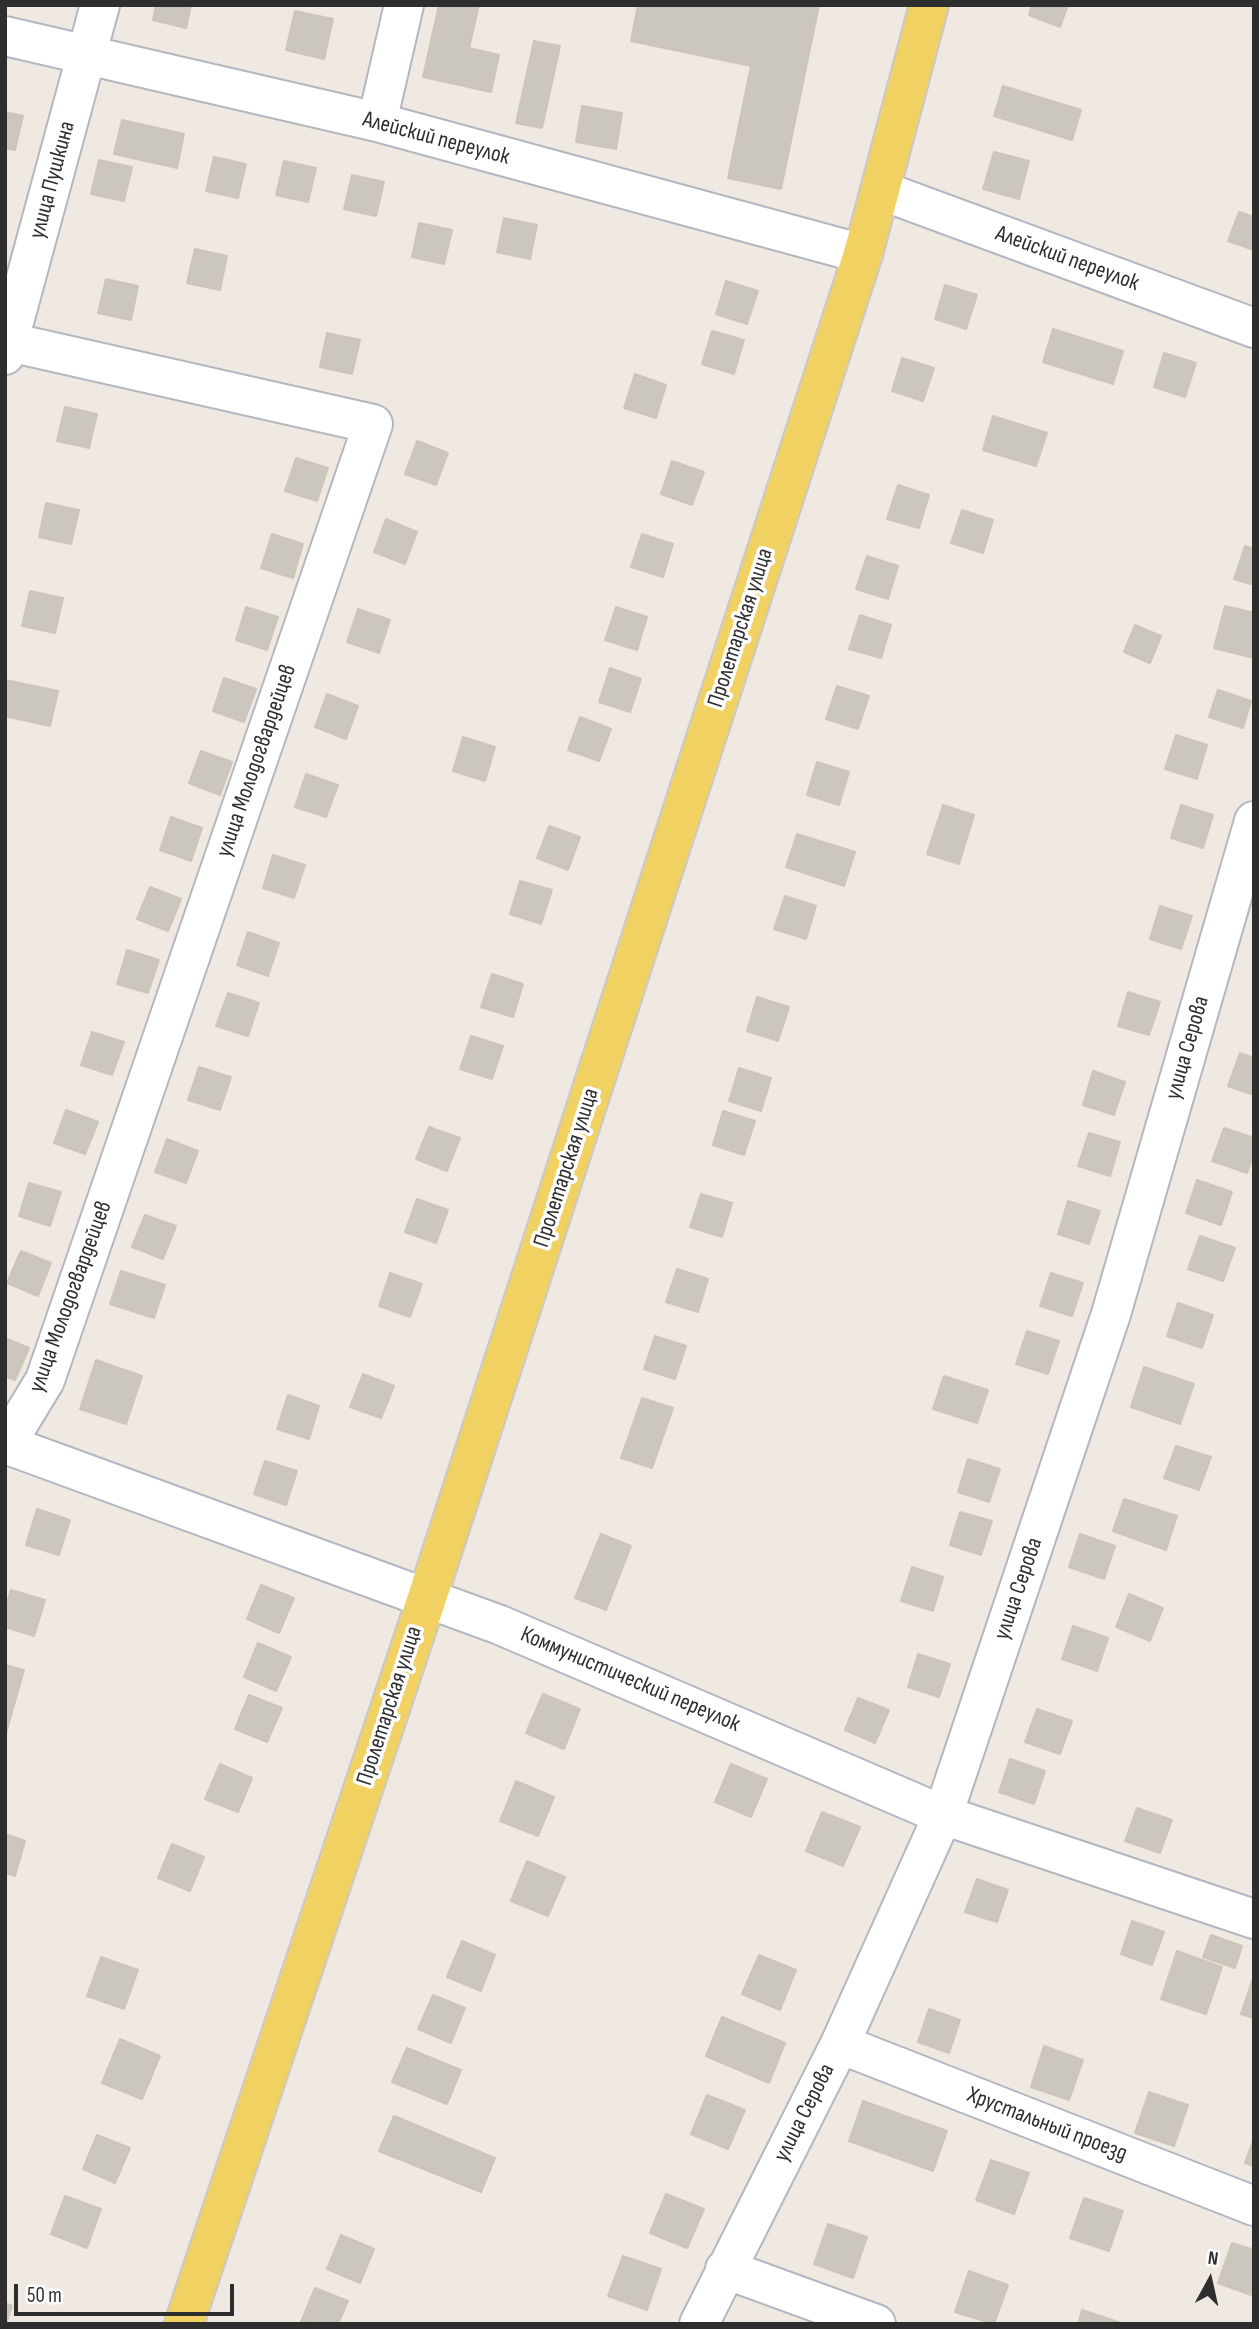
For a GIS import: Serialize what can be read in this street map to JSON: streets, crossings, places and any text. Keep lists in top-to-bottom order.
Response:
{
  "streets": {
    "main road": ["Пролетарская улица"],
    "street": [
      "Алейский переулок",
      "улица Пушкина",
      "улица Молодогвардейцев",
      "улица Серова",
      "Коммунистический переулок",
      "Хрустальный проезд"
    ]
  },
  "crossings": [
    ["Алейский переулок", "улица Пушкина"],
    ["Алейский переулок", "Пролетарская улица"],
    ["улица Пушкина", "улица Молодогвардейцев"],
    ["Пролетарская улица", "Коммунистический переулок"],
    ["улица Молодогвардейцев", "Коммунистический переулок"],
    ["улица Серова", "Коммунистический переулок"],
    ["улица Серова", "Хрустальный проезд"]
  ],
  "scale_bar": "50 m",
  "north": "top"
}
